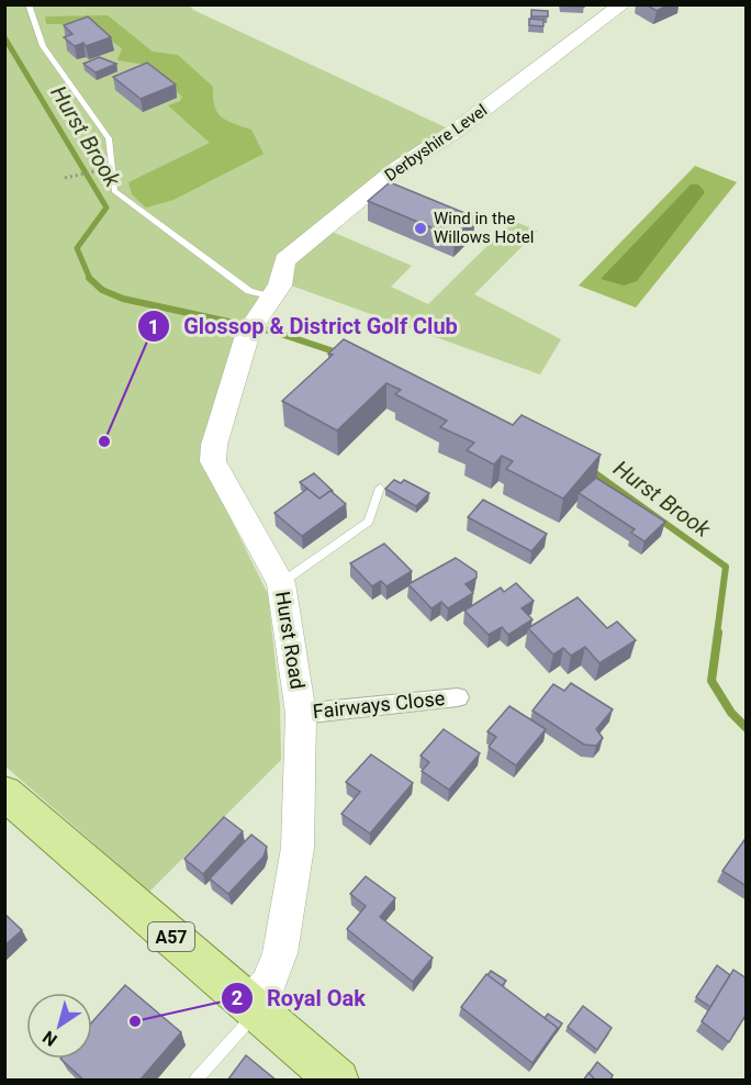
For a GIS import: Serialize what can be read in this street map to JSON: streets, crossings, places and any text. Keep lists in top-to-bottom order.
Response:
{
  "streets": {
    "main road": ["A57"],
    "street": ["Derbyshire Level", "Hurst Road", "Fairways Close"]
  },
  "crossings": [
    ["Derbyshire Level", "Hurst Road"],
    ["Hurst Road", "Fairways Close"],
    ["Hurst Road", "A57"]
  ],
  "water": ["Hurst Brook"],
  "places": ["Wind in the Willows Hotel", "Glossop & District Golf Club", "Royal Oak"],
  "north": "bottom left"
}
